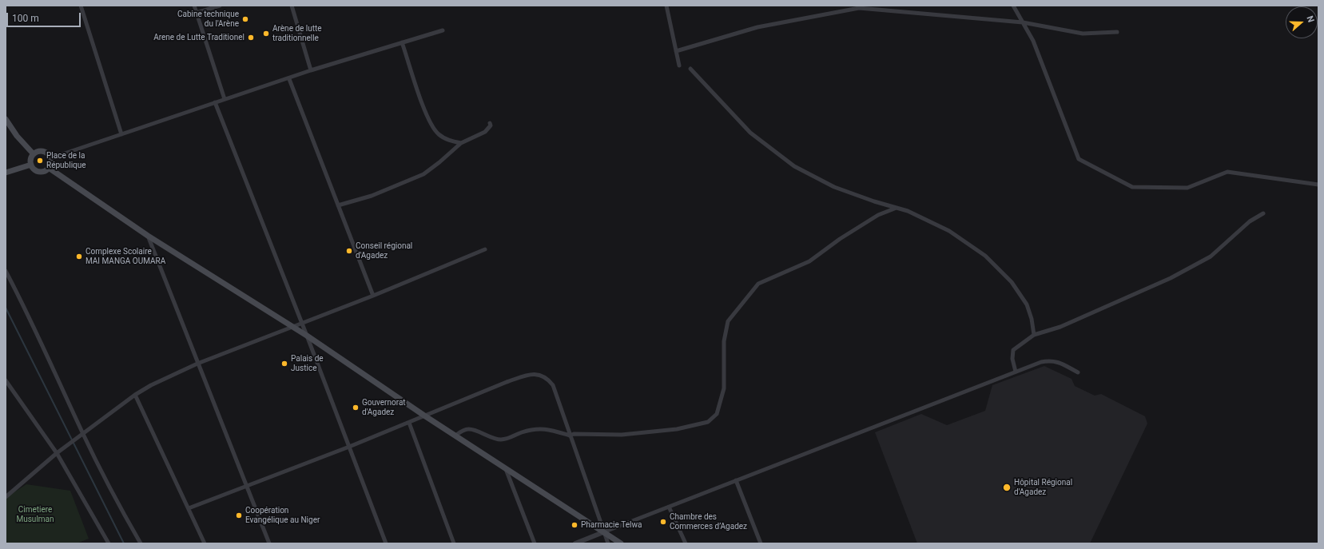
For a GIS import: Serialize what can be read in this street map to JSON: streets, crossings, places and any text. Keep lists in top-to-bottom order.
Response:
{
  "parks": ["Cimetiere Musulman"],
  "places": [
    "Cabine technique du l'Arène",
    "Arène de lutte traditionnelle",
    "Arene de Lutte Traditionel",
    "Place de la République",
    "Conseil régional d'Agadez",
    "Complexe Scolaire MAI MANGA OUMARA",
    "Palais de Justice",
    "Gouvernorat d'Agadez",
    "Hôpital Régional d'Agadez",
    "Coopération Evangélique au Niger",
    "Chambre des Commerces d’Agadez",
    "Pharmacie Telwa"
  ],
  "scale_bar": "100 m",
  "north": "right"
}
